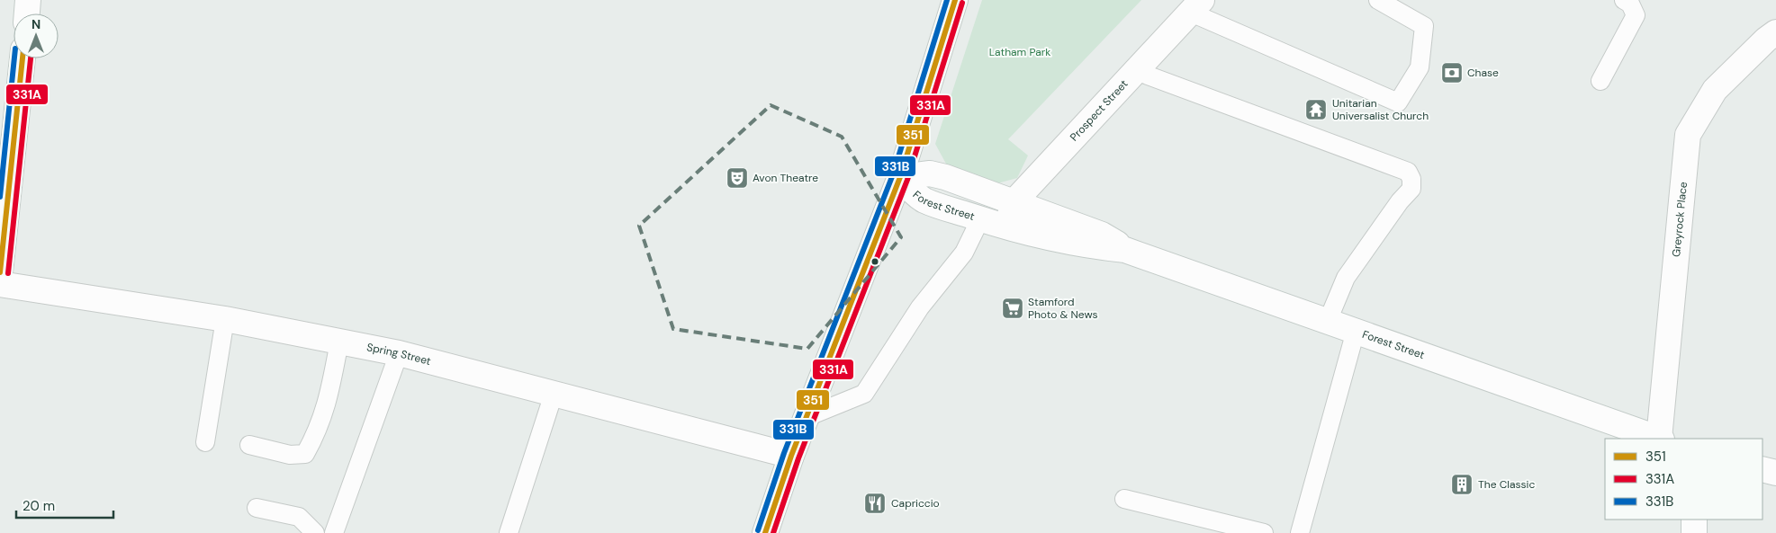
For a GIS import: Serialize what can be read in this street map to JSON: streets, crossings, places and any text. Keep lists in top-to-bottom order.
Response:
{
  "streets": {
    "street": [
      "Prospect Street",
      "Forest Street",
      "Greyrock Place",
      "Spring Street"
    ]
  },
  "crossings": [
    ["Prospect Street", "Forest Street"]
  ],
  "parks": ["Latham Park"],
  "places": {
    "bank": ["Chase"],
    "temple": ["Unitarian Universalist Church"],
    "theatre": ["Avon Theatre"],
    "supermarket": ["Stamford Photo & News"],
    "building": ["The Classic"],
    "restaurant": ["Capriccio"]
  },
  "lines": ["transit line 351", "transit line 331B", "transit line 331A"],
  "legend": ["351", "331A", "331B"],
  "scale_bar": "20 m",
  "north": "top"
}
